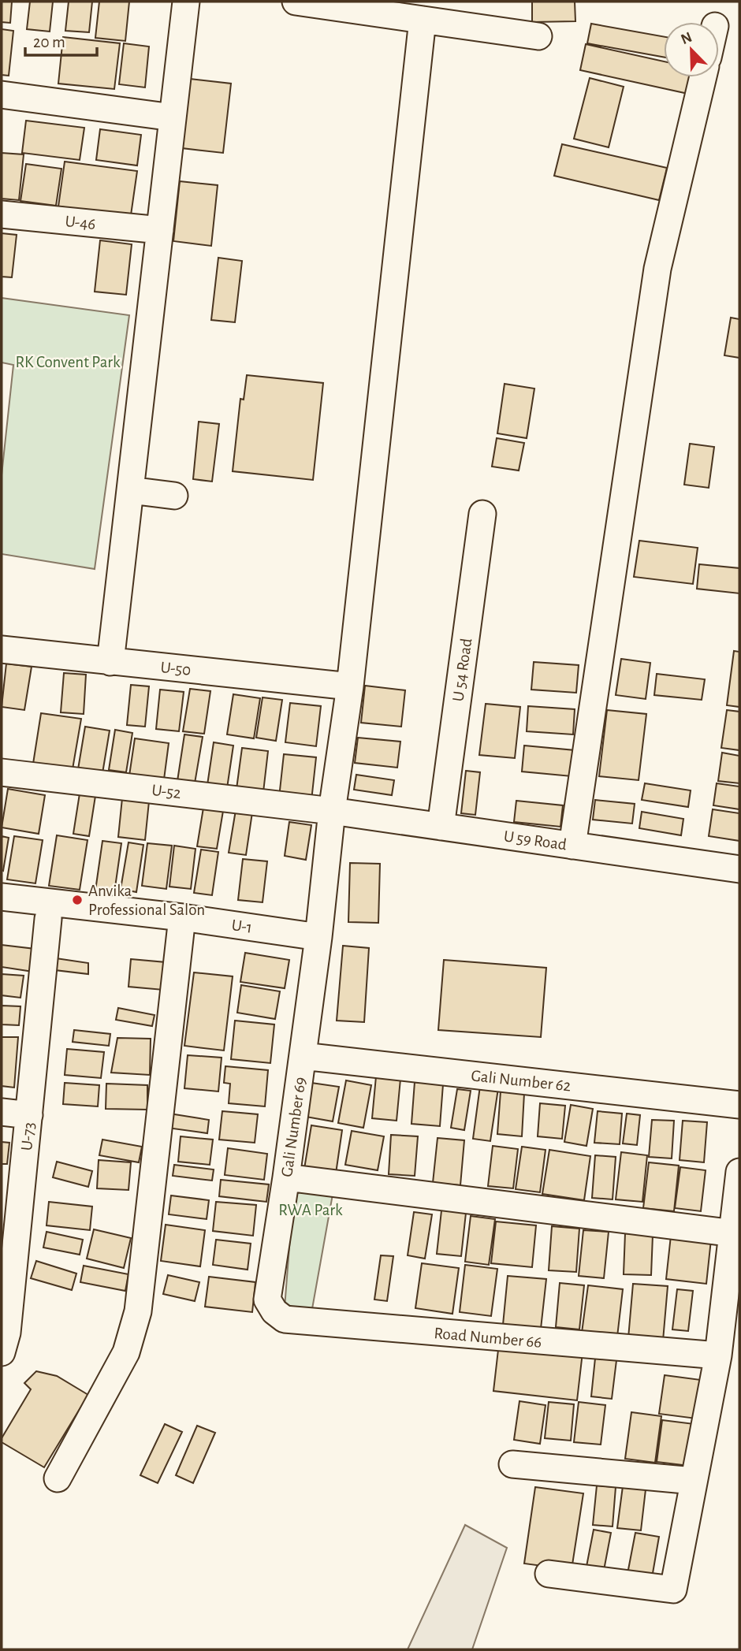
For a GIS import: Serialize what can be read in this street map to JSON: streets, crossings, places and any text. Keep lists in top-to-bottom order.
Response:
{
  "streets": {
    "street": [
      "U-46",
      "U-50",
      "U 54 Road",
      "U-52",
      "U 59 Road",
      "U-1",
      "Gali Number 62",
      "Gali Number 69",
      "U-73",
      "Road Number 66"
    ]
  },
  "crossings": [
    ["U-50", "Gali Number 69"],
    ["U 54 Road", "U 59 Road"],
    ["U-52", "U 59 Road"],
    ["U-52", "Gali Number 69"],
    ["U 59 Road", "Gali Number 69"],
    ["U-1", "Gali Number 69"],
    ["U-1", "U-73"],
    ["Gali Number 62", "Gali Number 69"],
    ["Gali Number 69", "Road Number 66"]
  ],
  "parks": ["RK Convent Park", "RWA Park"],
  "places": ["Anvika Professional Salon"],
  "scale_bar": "20 m",
  "north": "top left"
}
